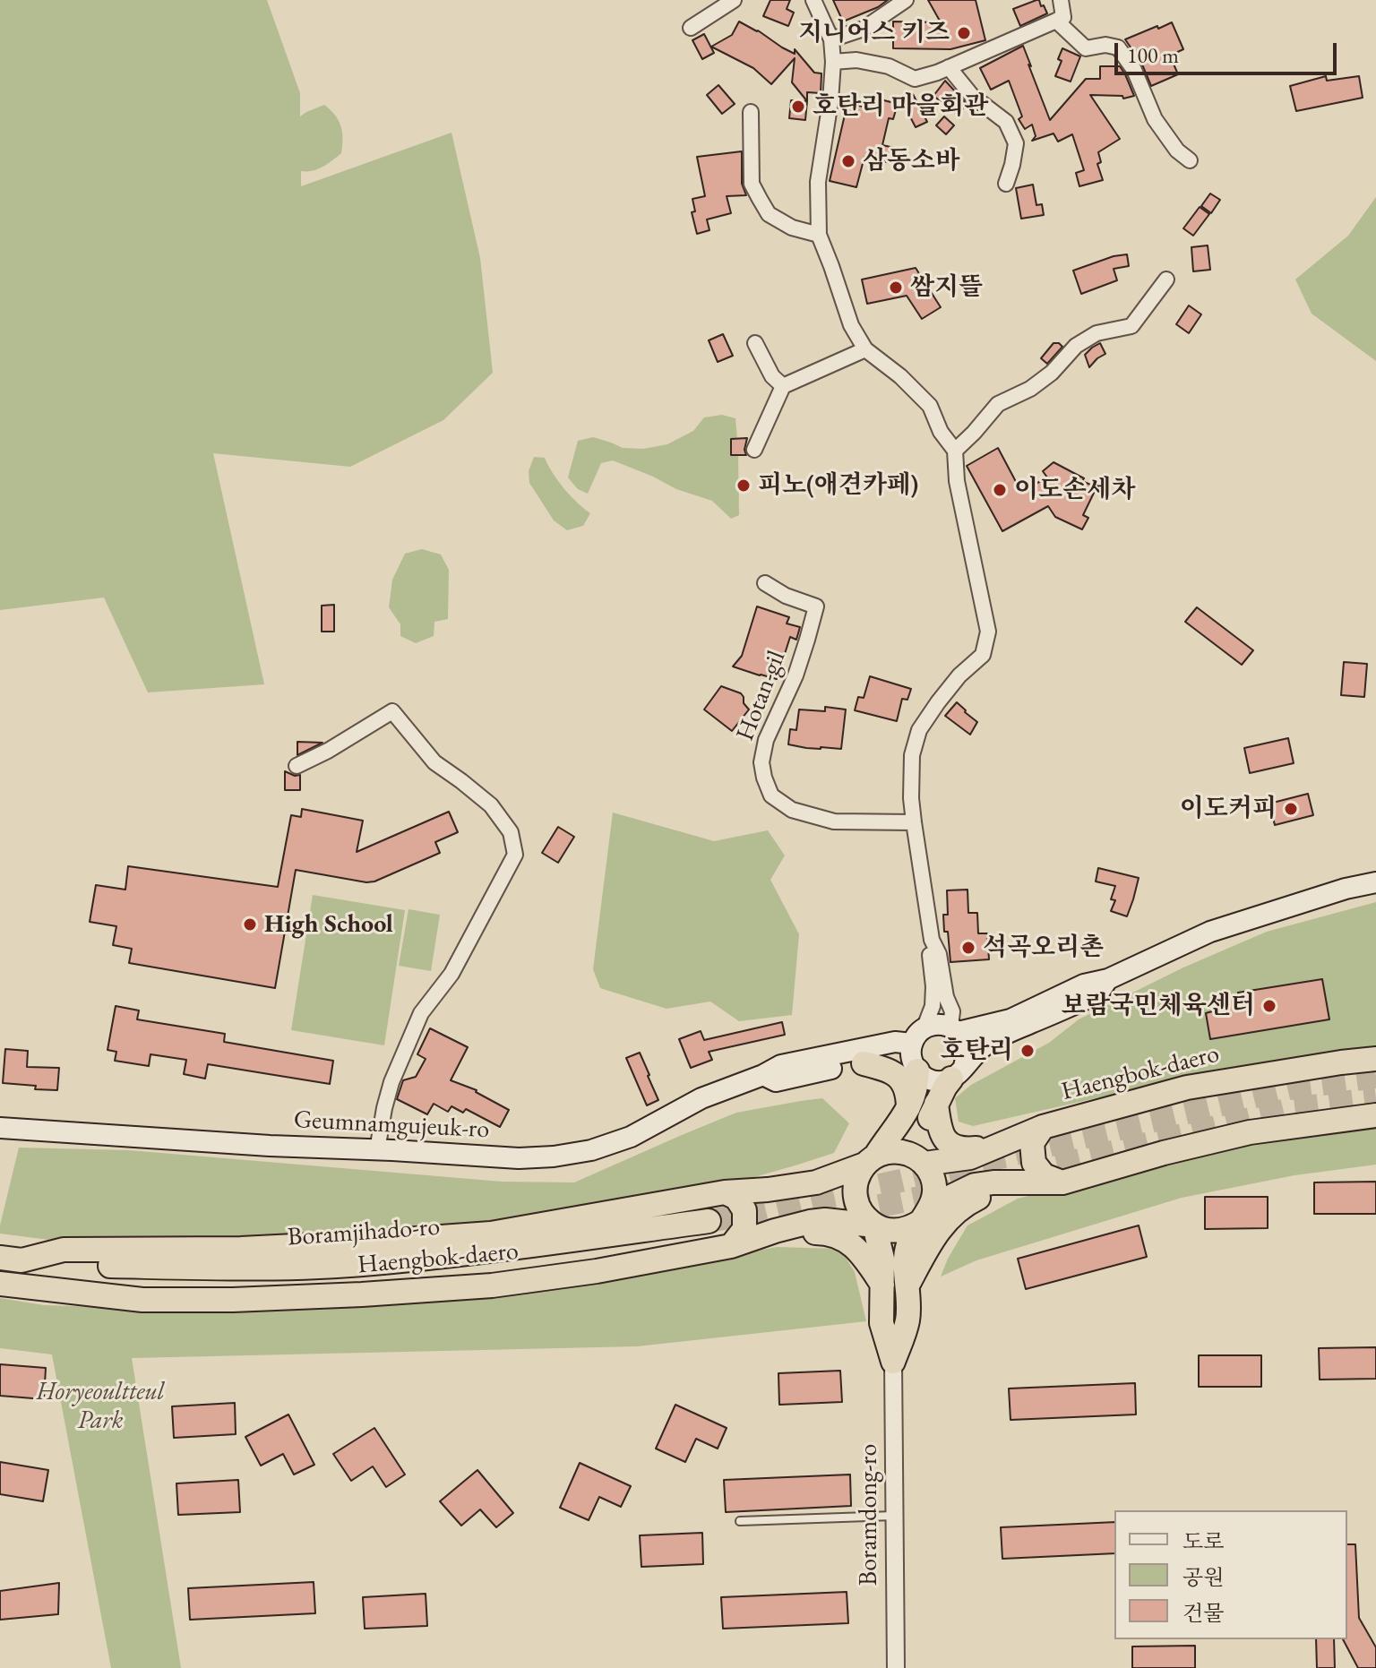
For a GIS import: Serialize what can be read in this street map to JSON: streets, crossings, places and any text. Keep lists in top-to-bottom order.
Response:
{
  "streets": {
    "highway": ["Haengbok-daero", "Boramjihado-ro"],
    "main road": ["Geumnamgujeuk-ro"],
    "street": ["Hotan-gil", "Boramdong-ro"]
  },
  "crossings": [
    ["Haengbok-daero", "Boramjihado-ro"]
  ],
  "parks": ["Horyeoultteul Park"],
  "places": [
    "지니어스 키즈",
    "호탄리 마을회관",
    "삼동소바",
    "쌈지뜰",
    "피노(애견카페)",
    "이도손세차",
    "이도커피",
    "High School",
    "석곡오리촌",
    "보람국민체육센터",
    "호탄리"
  ],
  "legend": ["도로", "공원", "건물"],
  "scale_bar": "100 m"
}
